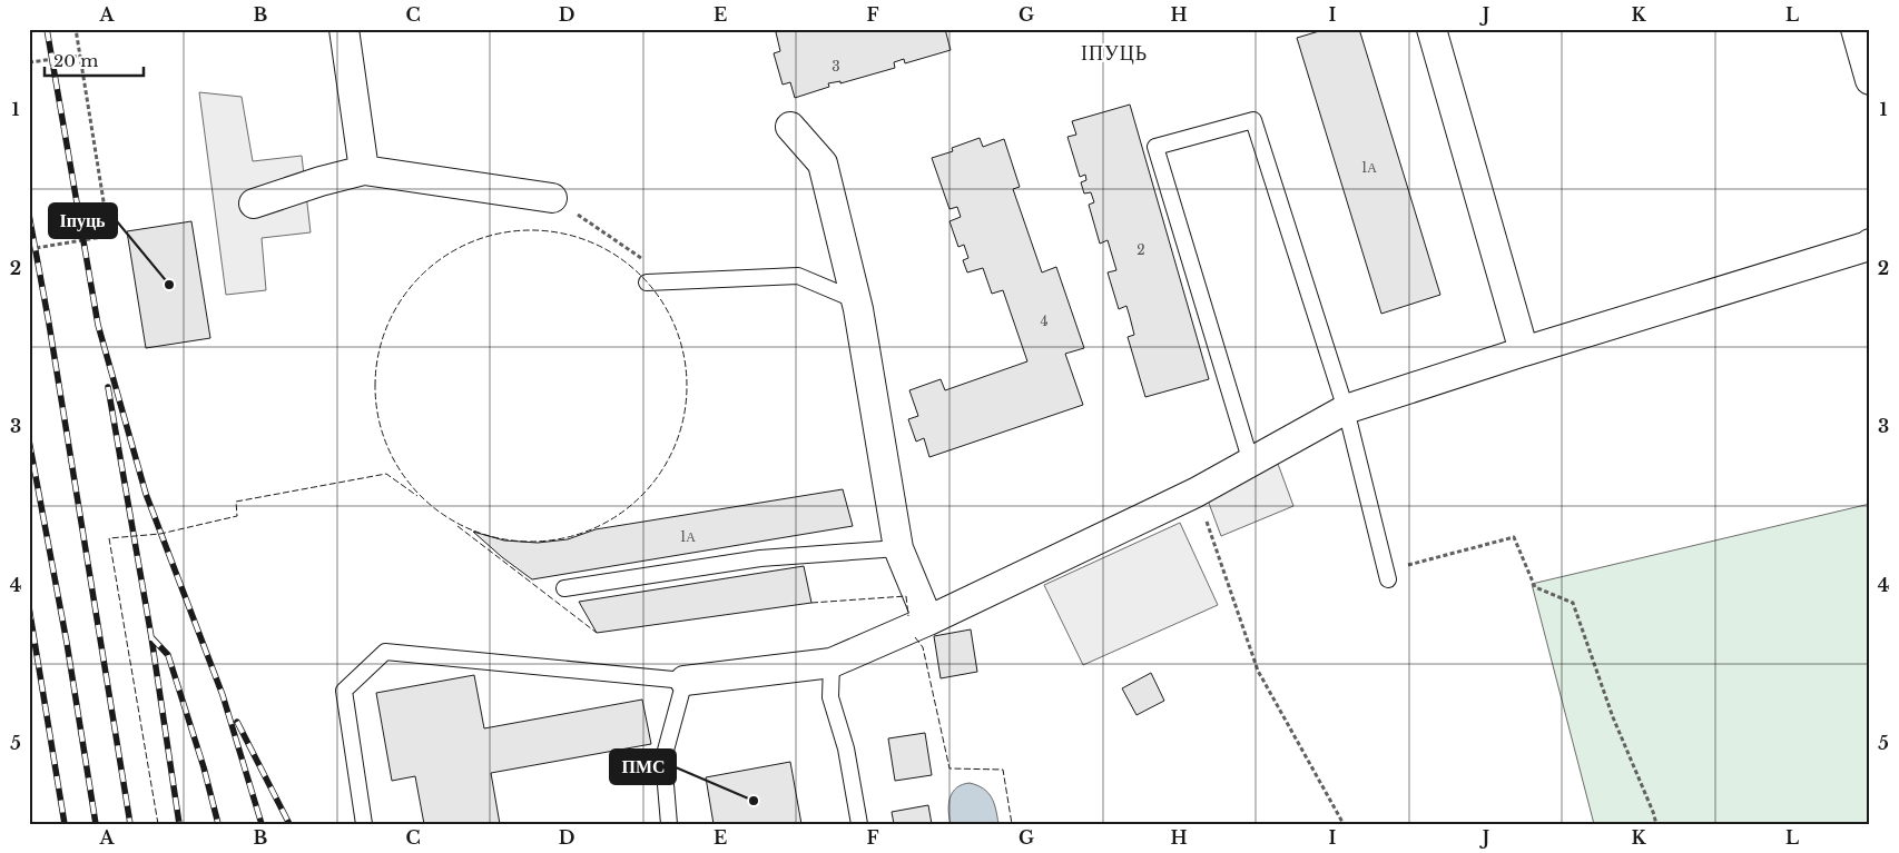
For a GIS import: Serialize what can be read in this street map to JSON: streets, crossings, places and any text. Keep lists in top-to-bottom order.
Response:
{
  "districts": ["ІПУЦЬ"],
  "places": ["Іпуць", "ПМС"],
  "house_numbers": [
    "3",
    "1А",
    "2",
    "4",
    "1А"
  ],
  "scale_bar": "20 m",
  "grid": {
    "columns": [
      "A",
      "B",
      "C",
      "D",
      "E",
      "F",
      "G",
      "H",
      "I",
      "J",
      "K",
      "L"
    ],
    "rows": [
      "1",
      "2",
      "3",
      "4",
      "5"
    ]
  }
}
